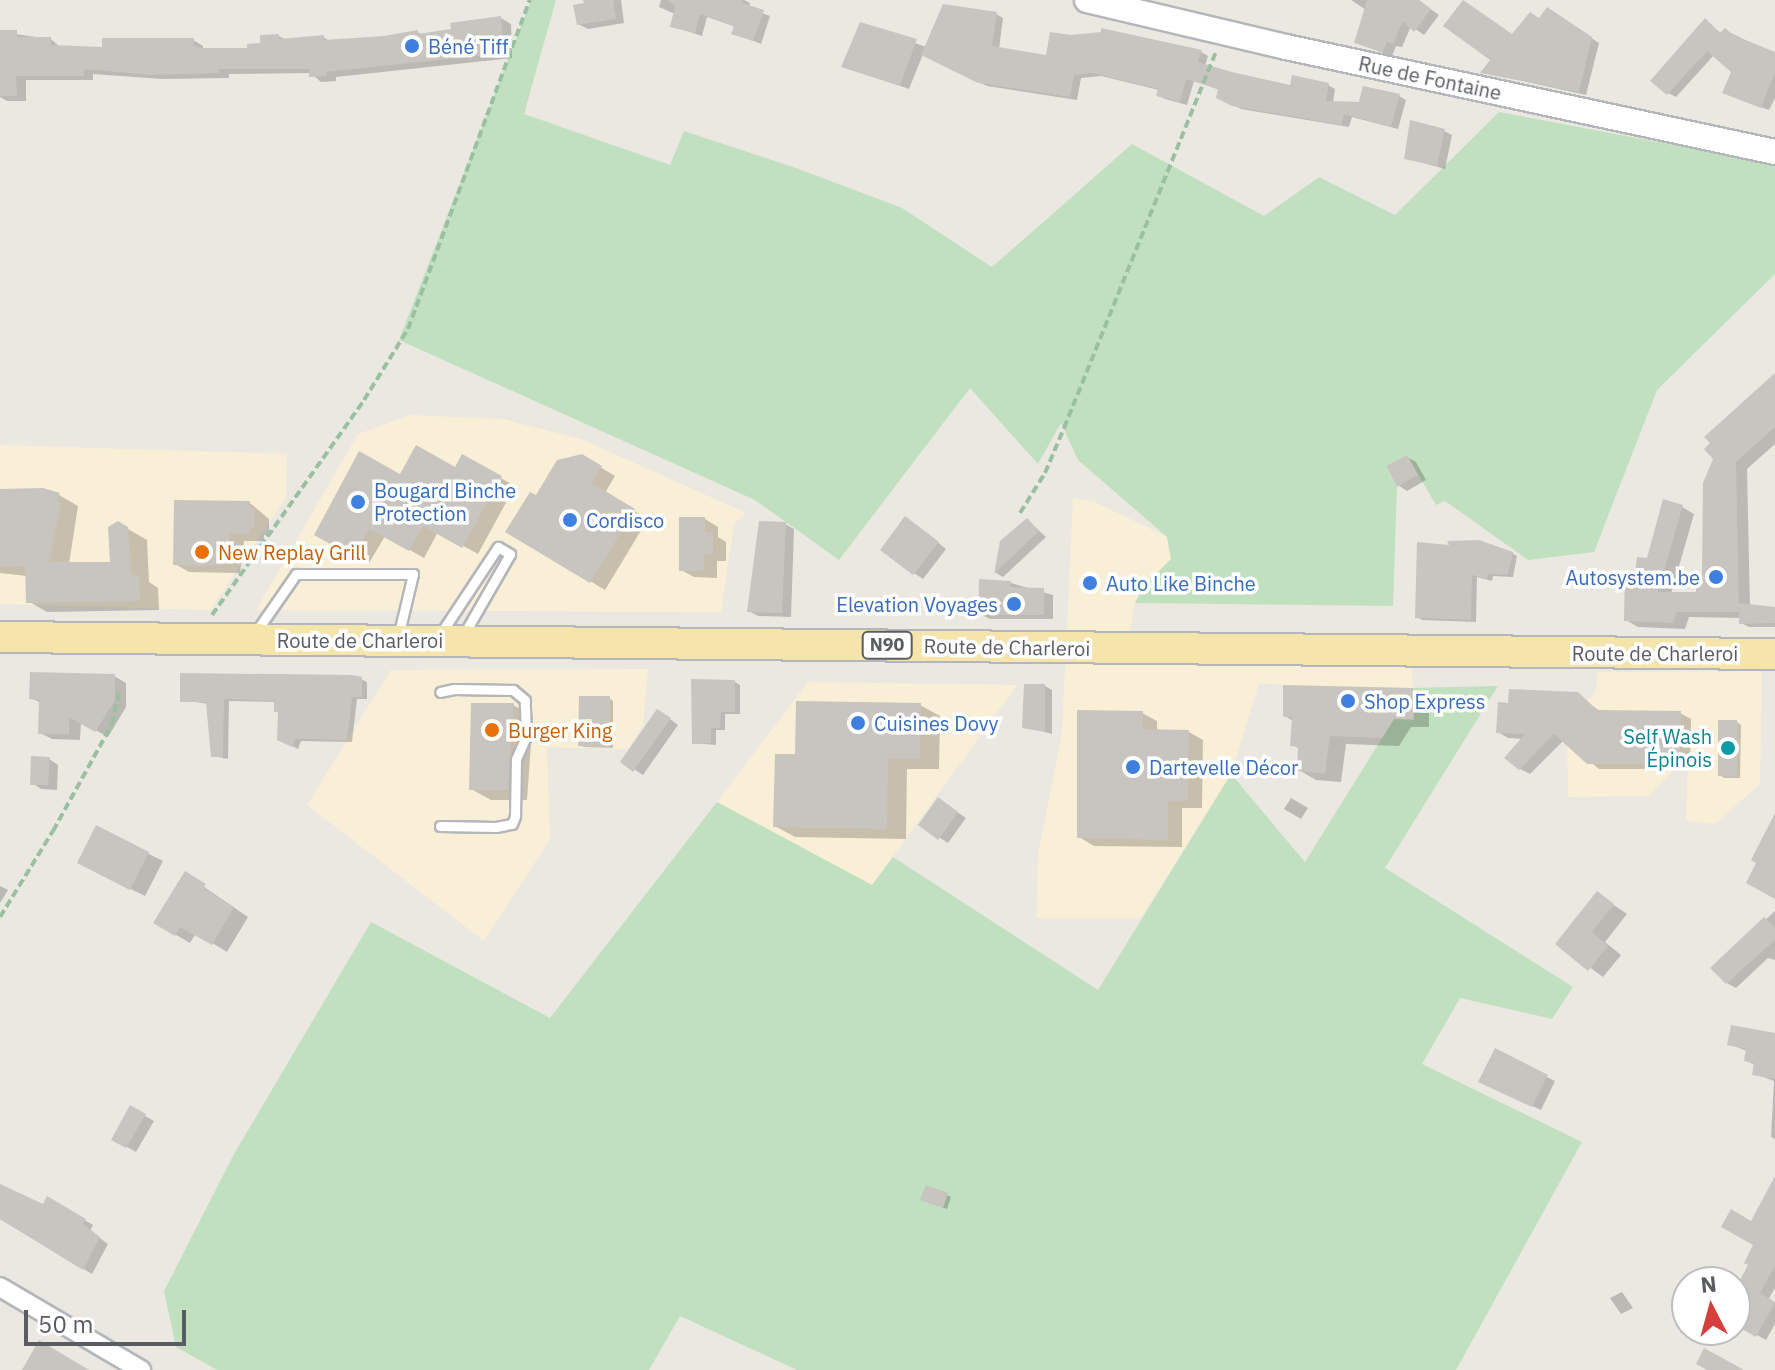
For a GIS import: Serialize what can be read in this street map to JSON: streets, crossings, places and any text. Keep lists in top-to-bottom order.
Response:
{
  "streets": {
    "main road": ["Route de Charleroi", "N90"],
    "street": ["Rue de Fontaine"]
  },
  "places": [
    "Béné Tiff",
    "Bougard Binche Protection",
    "Cordisco",
    "New Replay Grill",
    "Autosystem.be",
    "Auto Like Binche",
    "Elevation Voyages",
    "Shop Express",
    "Cuisines Dovy",
    "Burger King",
    "Self Wash Épinois",
    "Dartevelle Décor"
  ],
  "scale_bar": "50 m",
  "north": "top"
}
